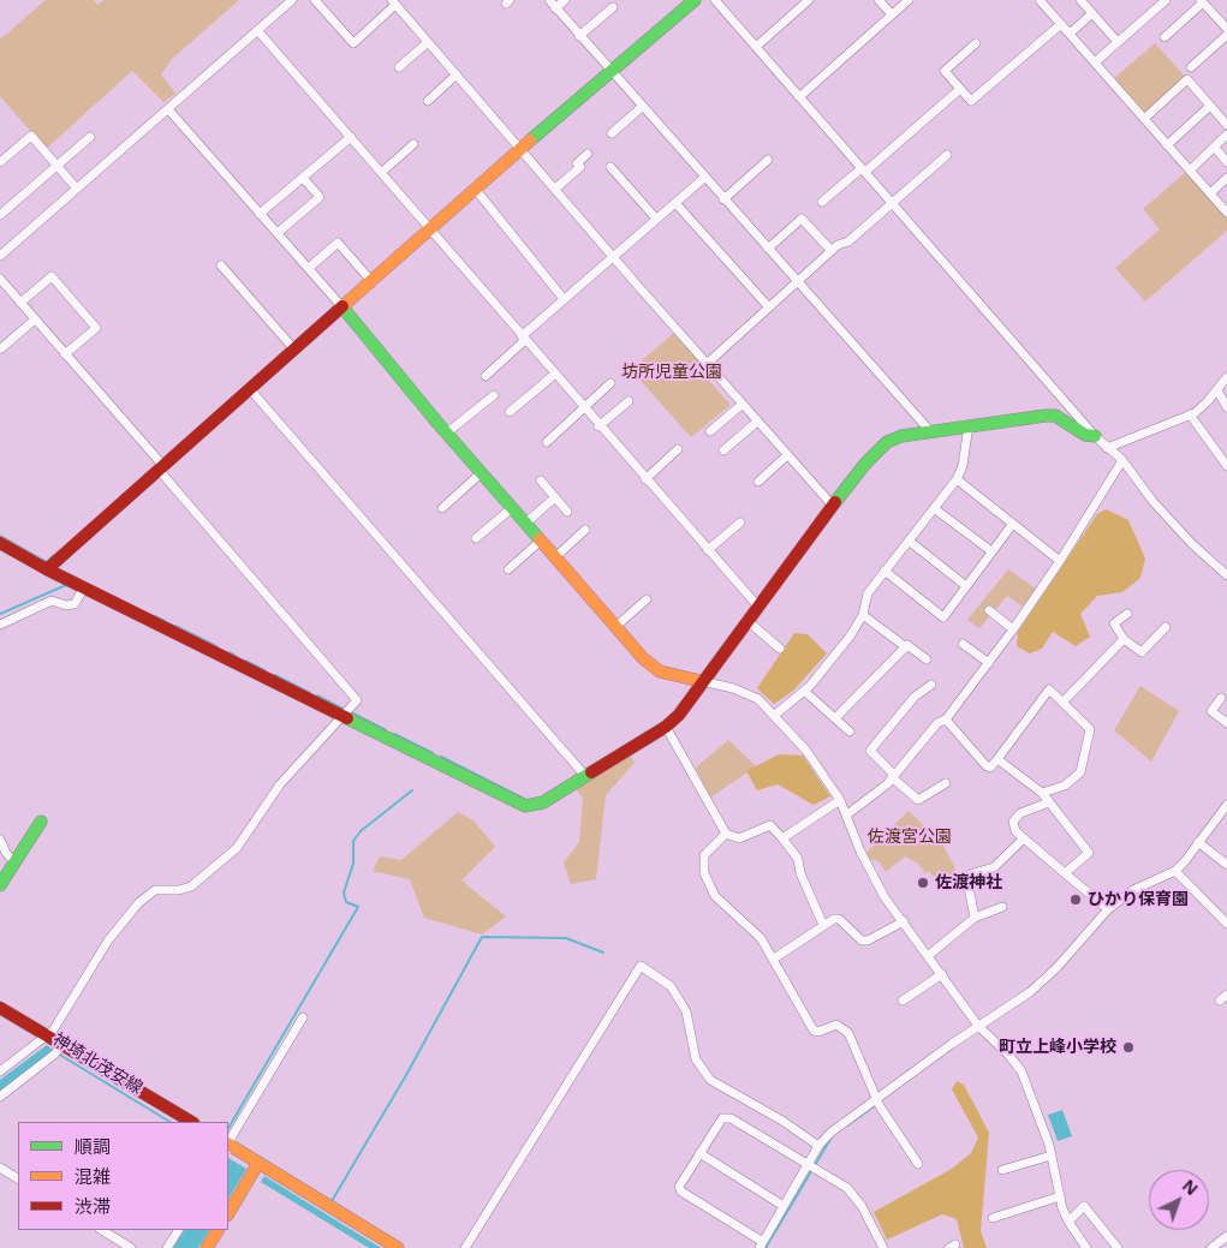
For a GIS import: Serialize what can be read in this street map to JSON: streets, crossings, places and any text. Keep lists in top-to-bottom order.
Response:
{
  "streets": {
    "street": ["神埼北茂安線"]
  },
  "parks": ["坊所児童公園", "佐渡宮公園"],
  "places": ["佐渡神社", "ひかり保育園", "町立上峰小学校"],
  "legend": ["順調", "混雑", "渋滞"],
  "north": "top right"
}
